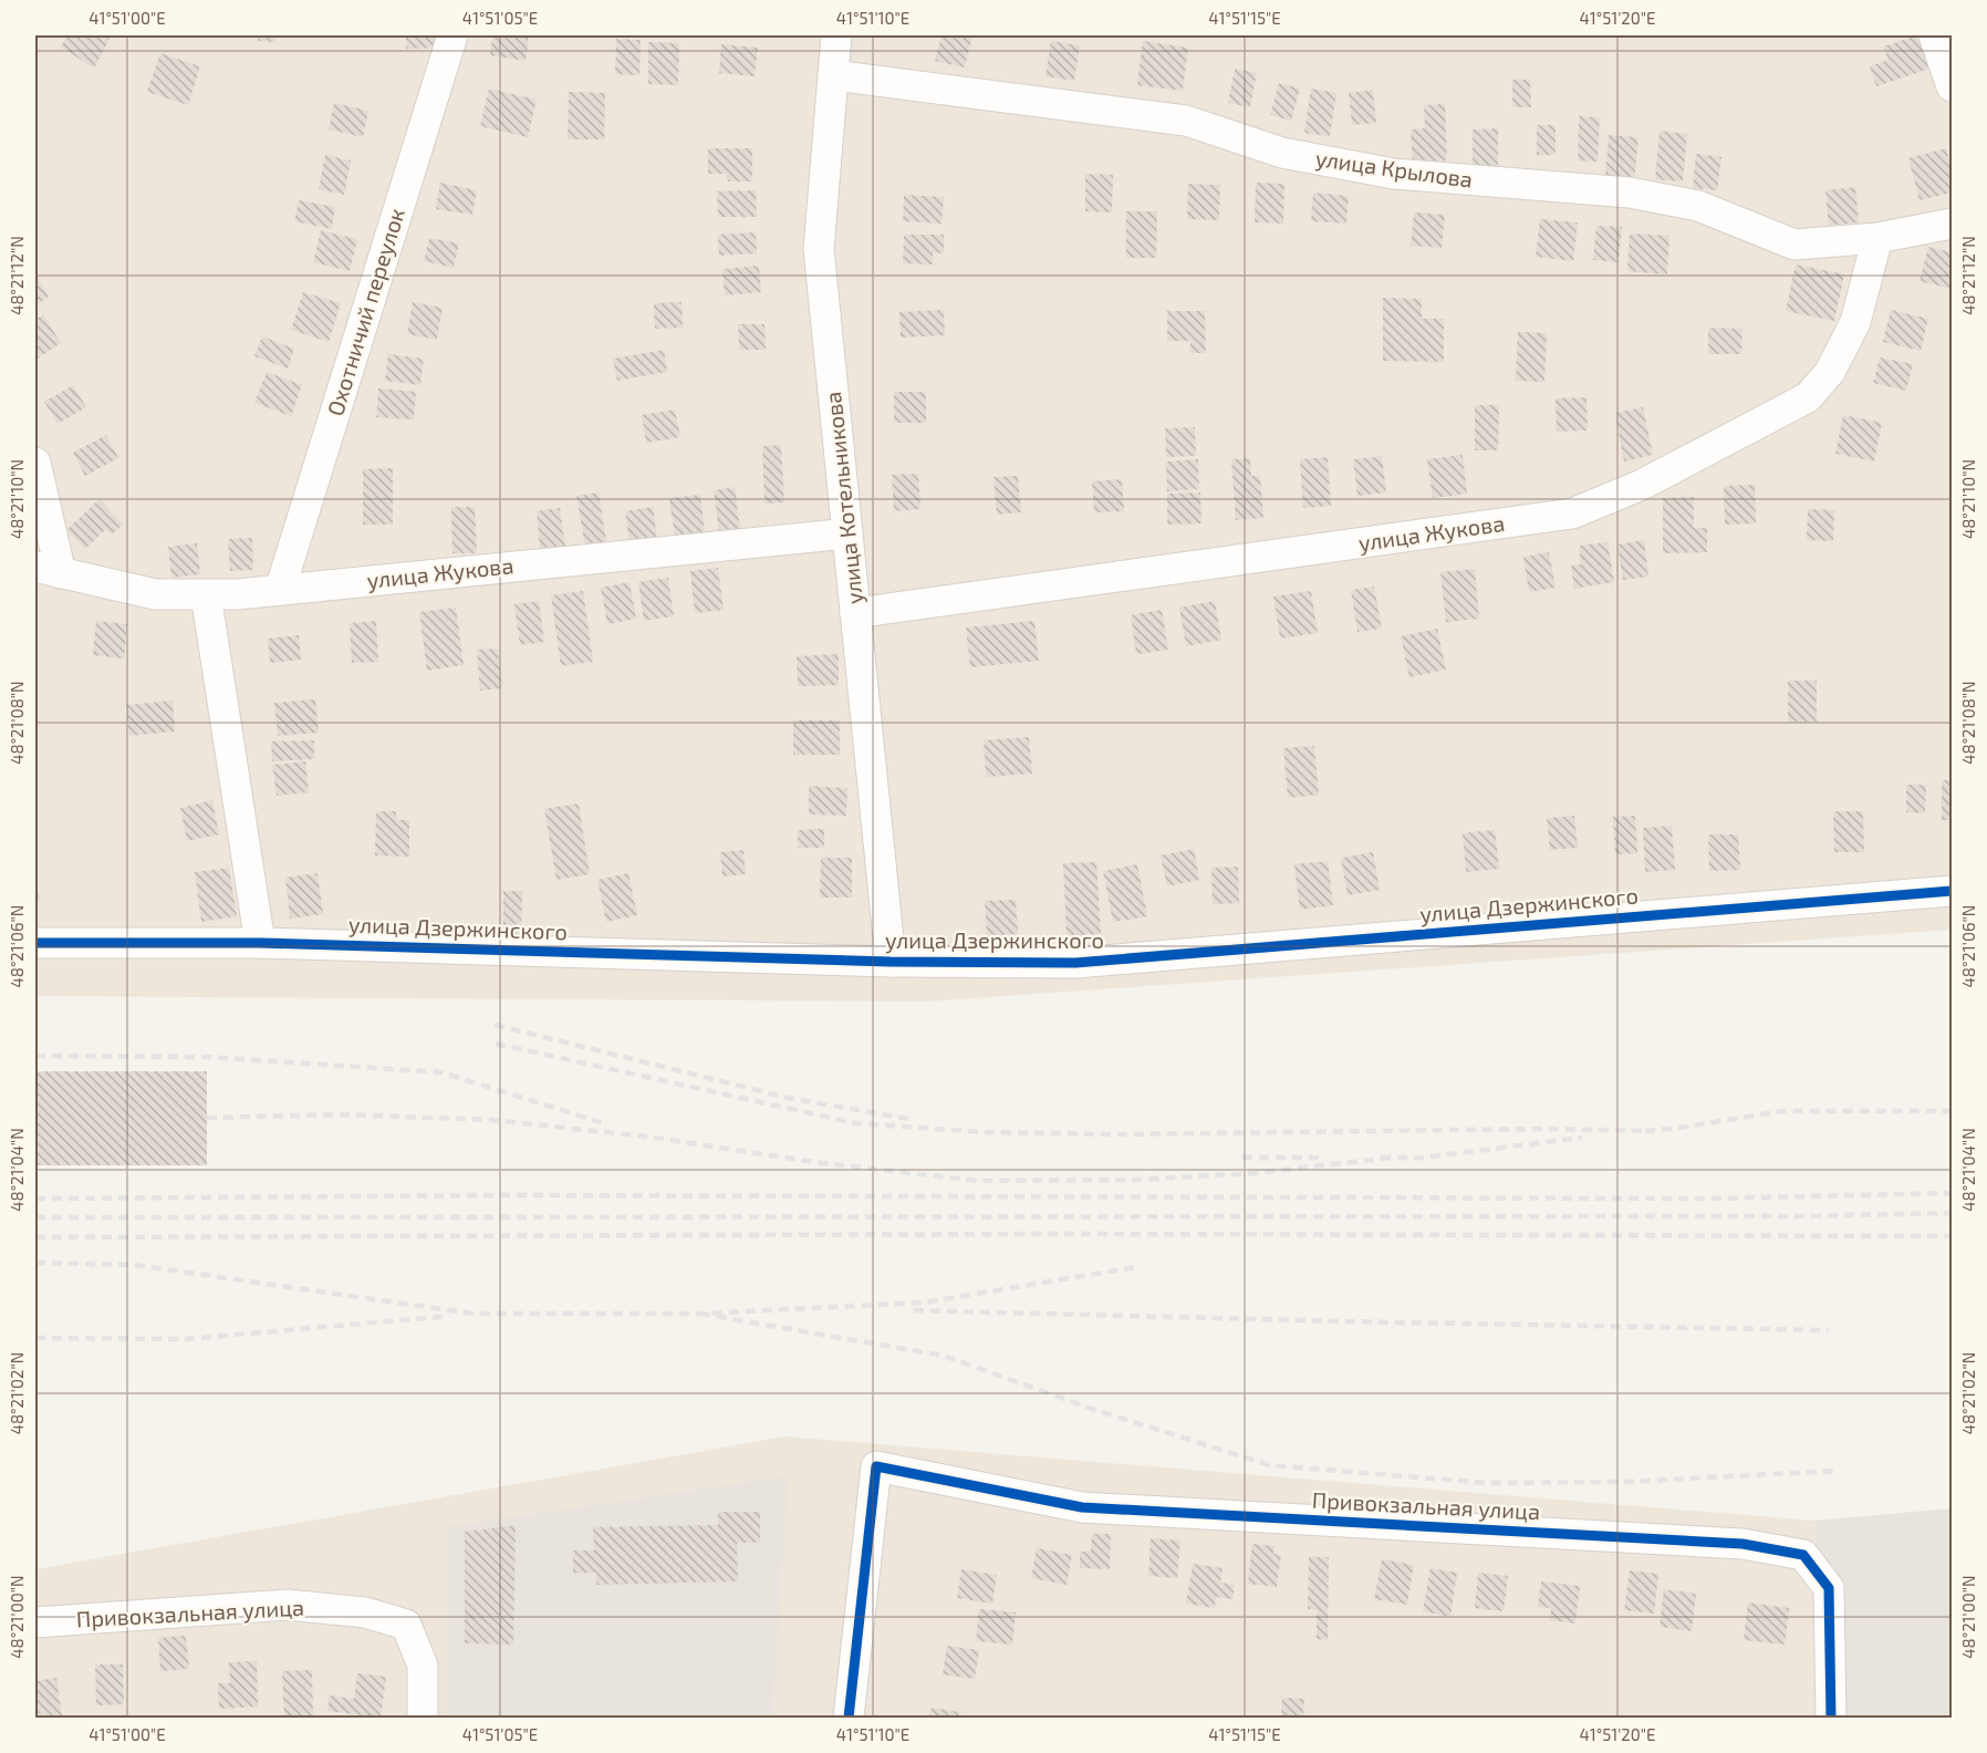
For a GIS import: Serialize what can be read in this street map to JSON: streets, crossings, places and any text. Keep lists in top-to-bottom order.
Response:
{
  "streets": {
    "street": [
      "улица Крылова",
      "Охотничий переулок",
      "улица Котельникова",
      "улица Жукова",
      "улица Дзержинского",
      "Привокзальная улица"
    ]
  },
  "crossings": [
    ["улица Крылова", "улица Котельникова"],
    ["улица Крылова", "улица Жукова"],
    ["Охотничий переулок", "улица Жукова"],
    ["улица Котельникова", "улица Жукова"],
    ["улица Котельникова", "улица Дзержинского"]
  ],
  "coordinates": [
    "41°51'00\"E",
    "41°51'05\"E",
    "41°51'10\"E",
    "41°51'15\"E",
    "41°51'20\"E",
    "48°21'12\"N",
    "48°21'10\"N",
    "48°21'08\"N",
    "48°21'06\"N",
    "48°21'04\"N",
    "48°21'02\"N",
    "48°21'00\"N"
  ]
}
